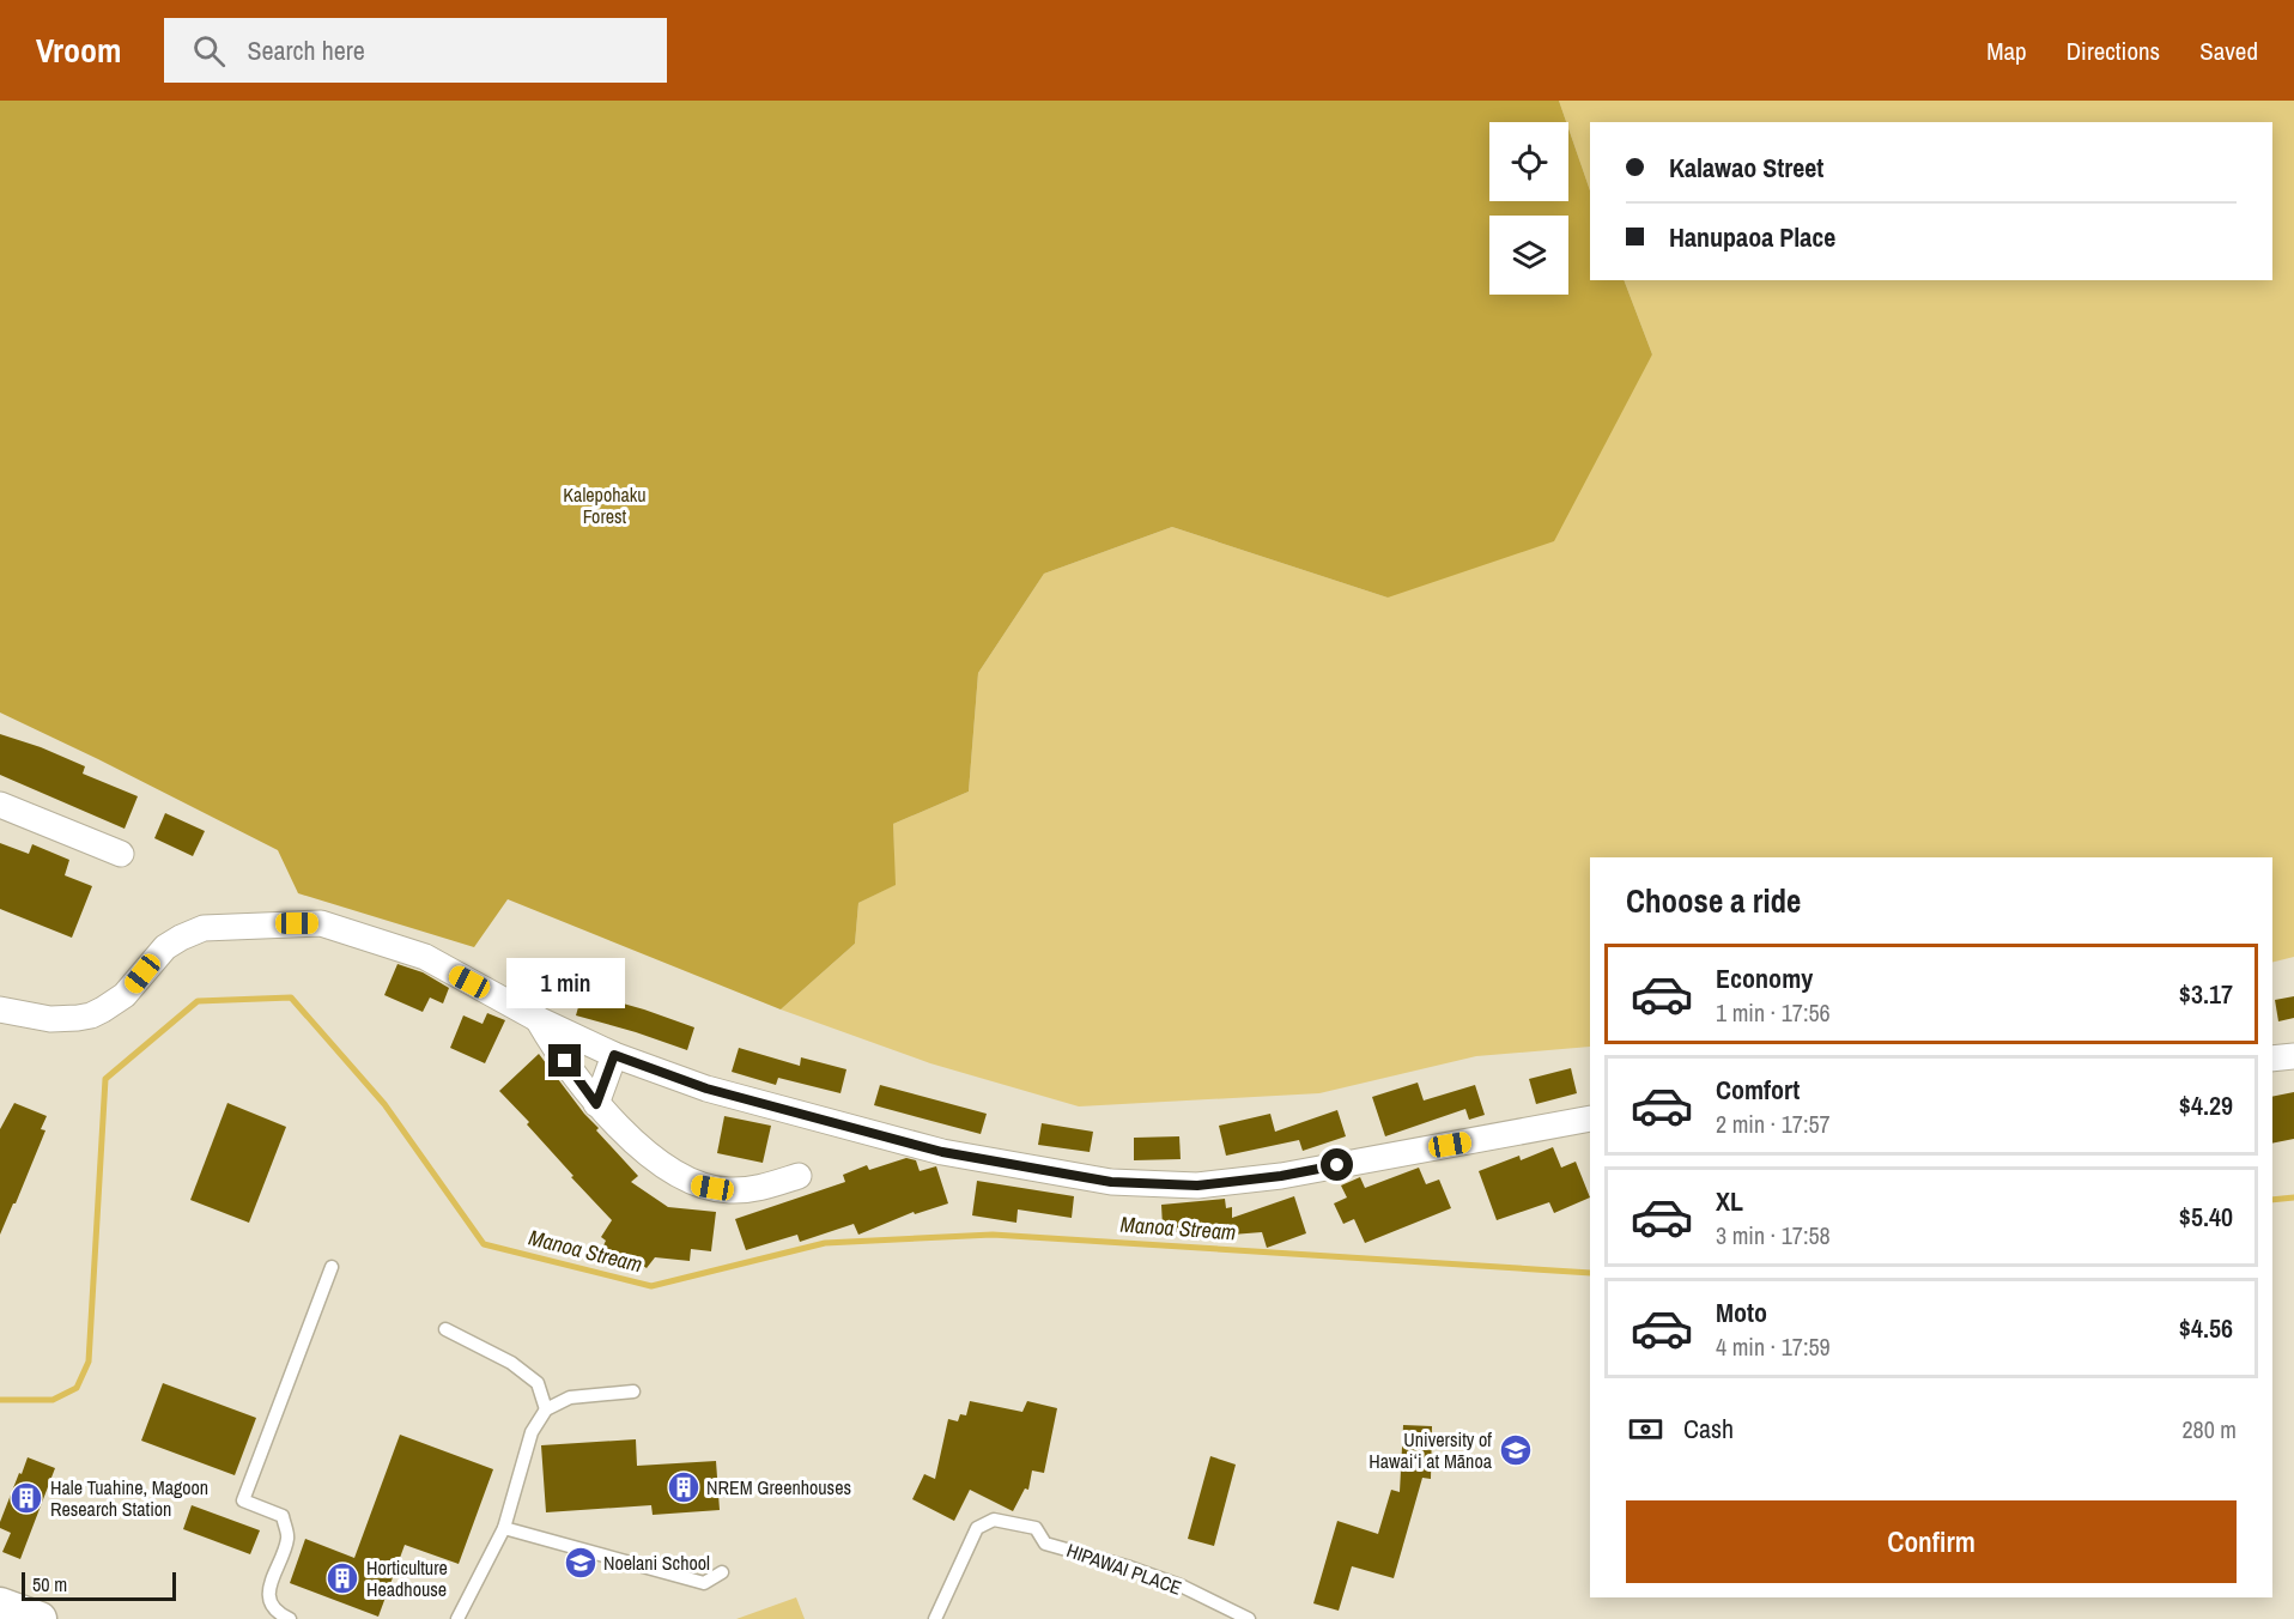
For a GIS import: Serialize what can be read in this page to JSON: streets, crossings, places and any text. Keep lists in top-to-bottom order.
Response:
{
  "streets": {
    "lane": ["HIPAWAI PLACE"]
  },
  "water": ["Manoa Stream"],
  "parks": ["Kalepohaku Forest"],
  "places": {
    "school or university": ["University of Hawaiʻi at Mānoa", "Noelani School"],
    "building": ["NREM Greenhouses", "Hale Tuahine, Magoon Research Station", "Horticulture Headhouse"]
  },
  "scale_bar": "50 m",
  "page": {
    "header": "Vroom",
    "search": "Search here",
    "nav": ["Map", "Directions", "Saved"],
    "banner": ["Kalawao Street", "Hanupaoa Place"],
    "heading": "Choose a ride",
    "list": [
      {
        "name": "Economy",
        "note": "1 min · 17:56",
        "value": "$3.17"
      },
      {
        "name": "Comfort",
        "note": "2 min · 17:57",
        "value": "$4.29"
      },
      {
        "name": "XL",
        "note": "3 min · 17:58",
        "value": "$5.40"
      },
      {
        "name": "Moto",
        "note": "4 min · 17:59",
        "value": "$4.56"
      }
    ],
    "bubble": "1 min",
    "pay": ["Cash", "280 m"],
    "buttons": "Confirm",
    "scale": "50 m"
  }
}
